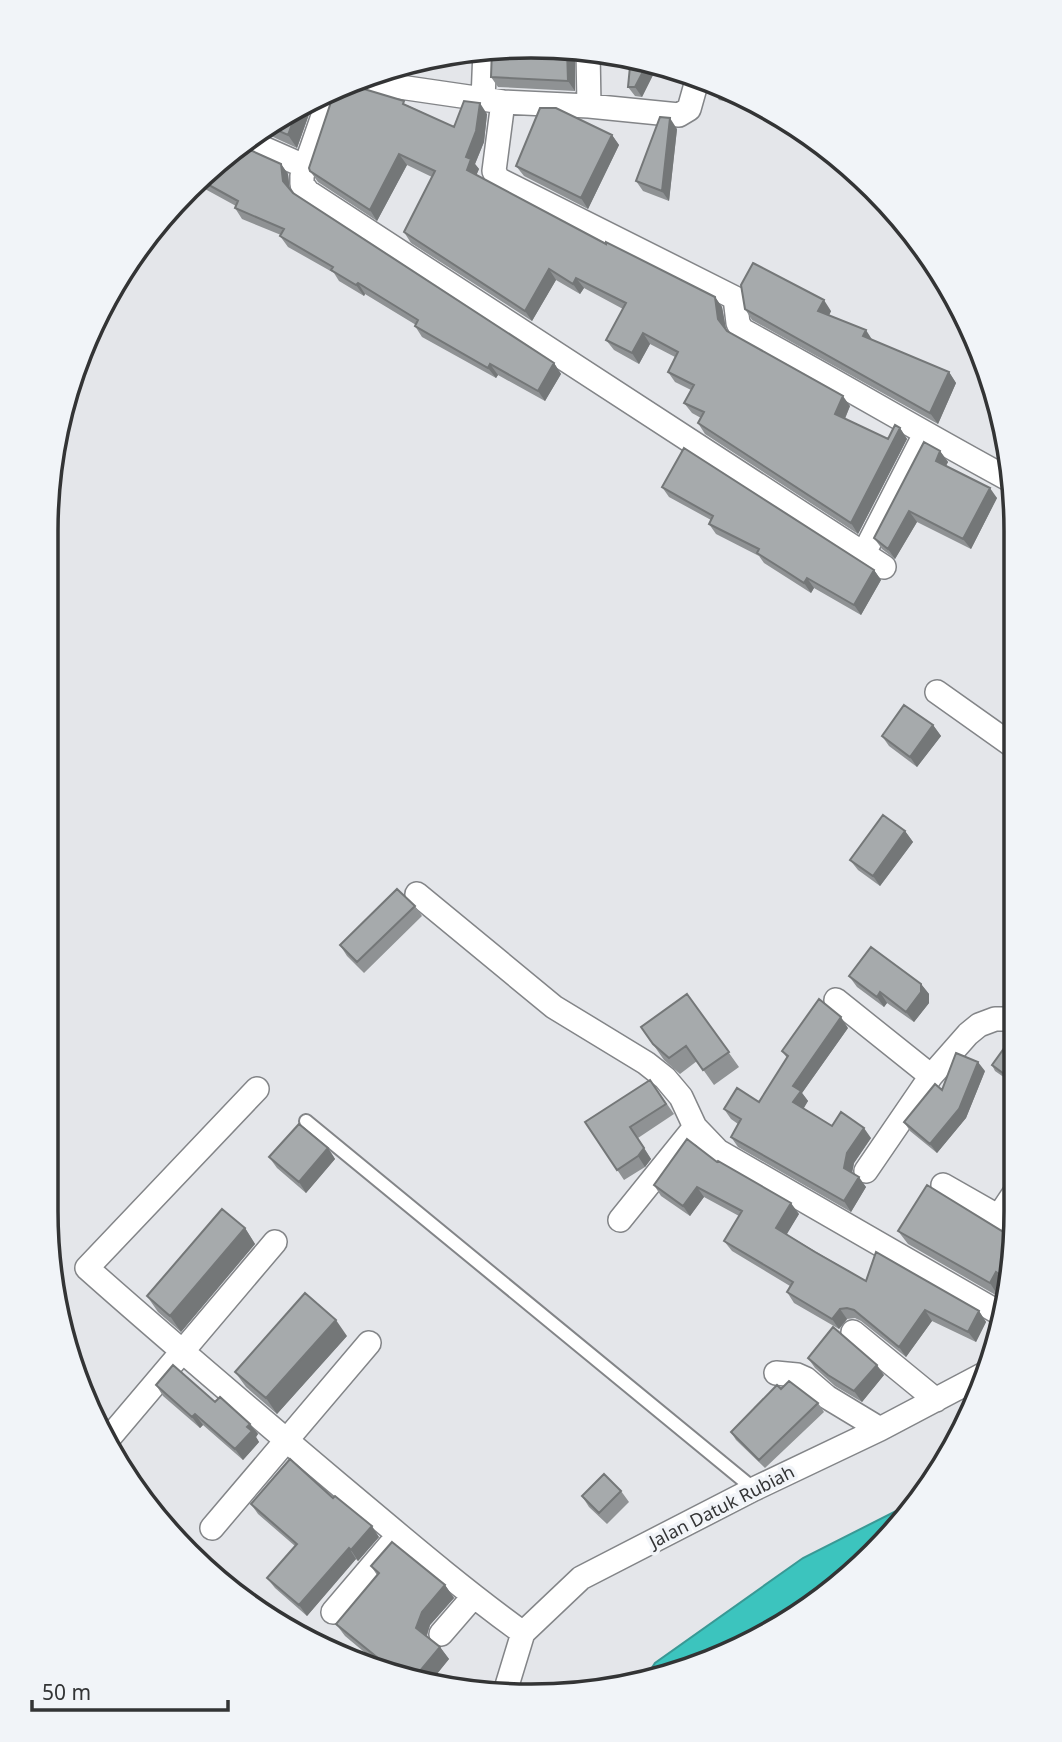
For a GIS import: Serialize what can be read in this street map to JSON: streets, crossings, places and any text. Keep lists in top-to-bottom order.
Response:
{
  "streets": {
    "street": ["Jalan Datuk Rubiah"]
  },
  "scale_bar": "50 m"
}
